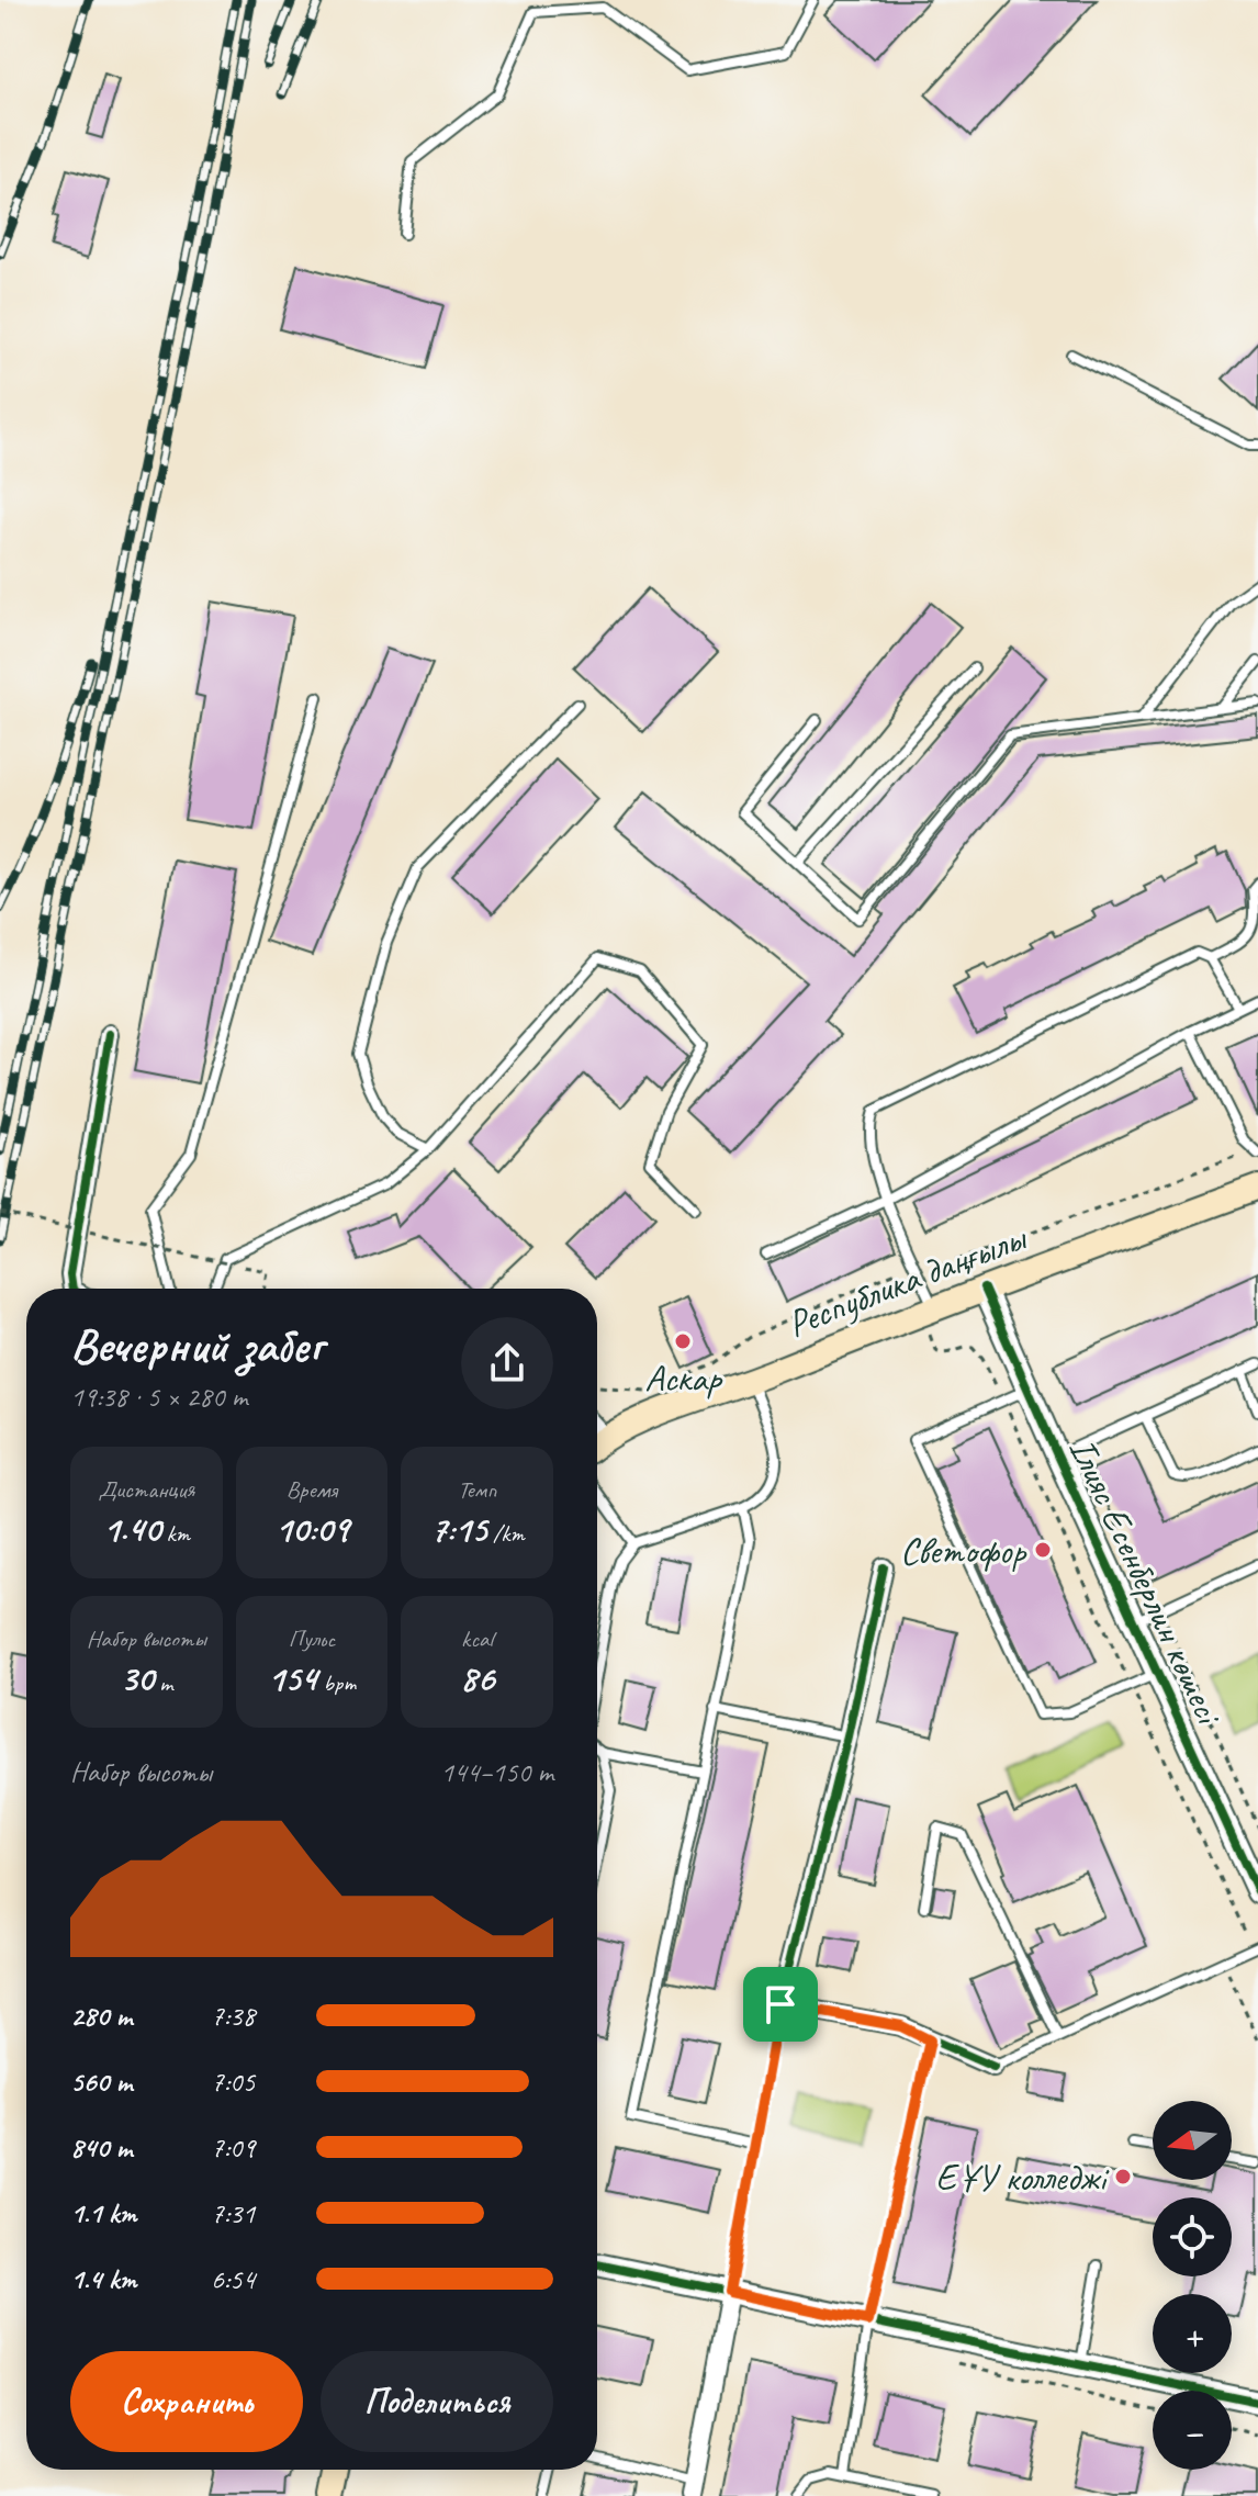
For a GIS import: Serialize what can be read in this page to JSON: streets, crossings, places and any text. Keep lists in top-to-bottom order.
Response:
{
  "streets": {
    "main road": ["Республика даңғылы"],
    "street": ["Ілияс Есенберлин көшесі"]
  },
  "crossings": [
    ["Республика даңғылы", "Ілияс Есенберлин көшесі"]
  ],
  "places": ["Аскар", "Светофор", "ЕҰУ колледжі"],
  "north": "left",
  "page": {
    "heading": ["Вечерний забег", "19:38 · 5 × 280 m"],
    "stats": [
      ["Дистанция", "1.40 km"],
      ["Время", "10:09"],
      ["Темп", "7:15 /km"],
      ["Набор высоты", "30 m"],
      ["Пульс", "154 bpm"],
      ["kcal", "86"]
    ],
    "chart": ["Набор высоты", "144–150 m"],
    "list": [
      {
        "name": "280 m",
        "note": "7:38"
      },
      {
        "name": "560 m",
        "note": "7:05"
      },
      {
        "name": "840 m",
        "note": "7:09"
      },
      {
        "name": "1.1 km",
        "note": "7:31"
      },
      {
        "name": "1.4 km",
        "note": "6:54"
      }
    ],
    "map_buttons": ["+", "−"],
    "buttons": ["Сохранить", "Поделиться"]
  }
}
